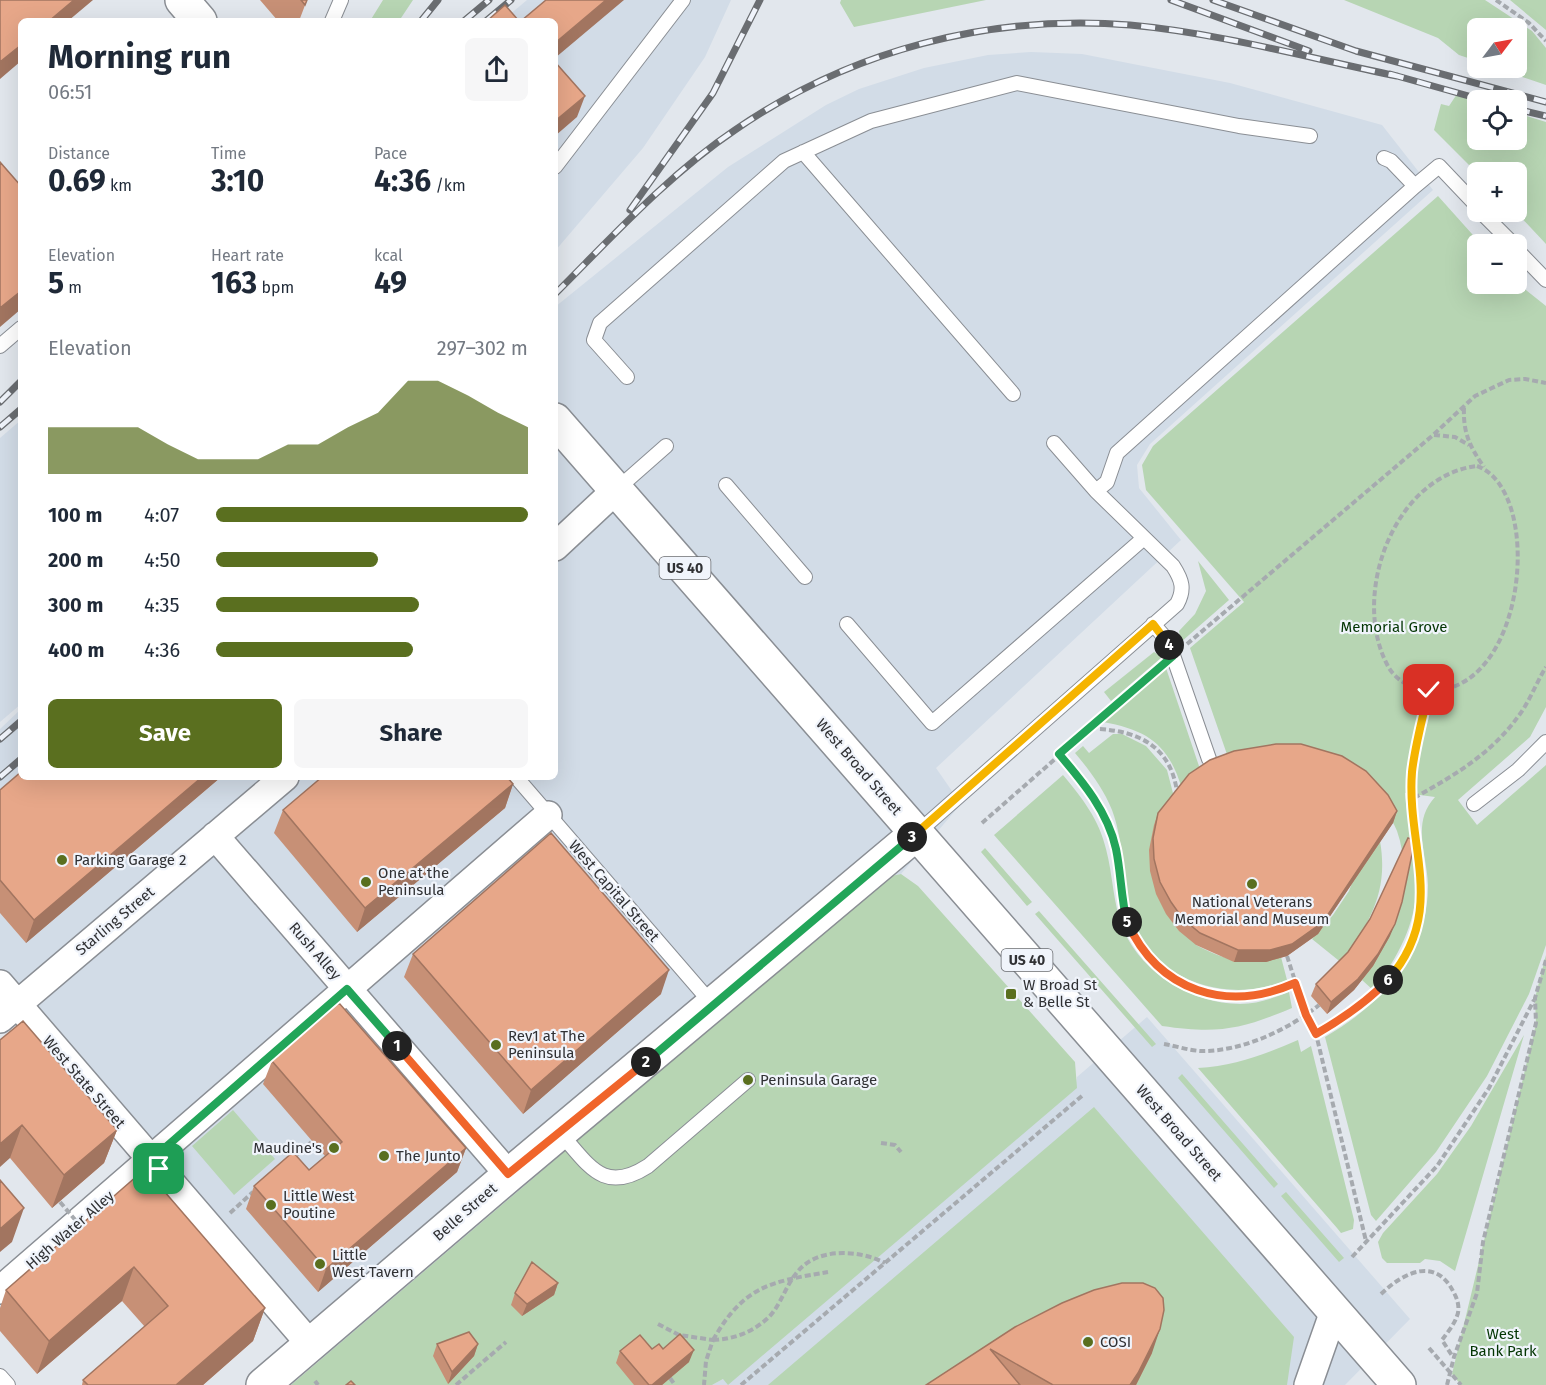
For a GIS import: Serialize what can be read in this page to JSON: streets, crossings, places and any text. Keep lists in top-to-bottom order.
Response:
{
  "streets": {
    "main road": ["US 40", "West Broad Street", "Belle Street"],
    "street": [
      "Starling Street",
      "Rush Alley",
      "West State Street",
      "High Water Alley"
    ],
    "lane": ["West Capital Street"]
  },
  "crossings": [
    ["West Broad Street", "Belle Street"],
    ["West Capital Street", "Belle Street"],
    ["West Capital Street", "High Water Alley"],
    ["Starling Street", "Rush Alley"],
    ["Starling Street", "West State Street"],
    ["Rush Alley", "Belle Street"],
    ["Rush Alley", "High Water Alley"],
    ["West State Street", "Belle Street"],
    ["West State Street", "High Water Alley"]
  ],
  "parks": ["Memorial Grove", "West Bank Park"],
  "places": {
    "other": [
      "Parking Garage 2",
      "One at the Peninsula",
      "National Veterans Memorial and Museum",
      "Rev1 at The Peninsula",
      "Peninsula Garage",
      "Maudine's",
      "The Junto",
      "Little West Poutine",
      "Little West Tavern",
      "COSI"
    ],
    "transit": ["W Broad St & Belle St"]
  },
  "north": "top right",
  "page": {
    "map_buttons": ["+", "−"],
    "heading": ["Morning run", "06:51"],
    "stats": [
      ["Distance", "0.69 km"],
      ["Time", "3:10"],
      ["Pace", "4:36 /km"],
      ["Elevation", "5 m"],
      ["Heart rate", "163 bpm"],
      ["kcal", "49"]
    ],
    "chart": ["Elevation", "297–302 m"],
    "list": [
      {
        "name": "100 m",
        "note": "4:07"
      },
      {
        "name": "200 m",
        "note": "4:50"
      },
      {
        "name": "300 m",
        "note": "4:35"
      },
      {
        "name": "400 m",
        "note": "4:36"
      }
    ],
    "pins": [
      "4",
      "3",
      "5",
      "6",
      "1",
      "2"
    ],
    "buttons": ["Save", "Share"]
  }
}
